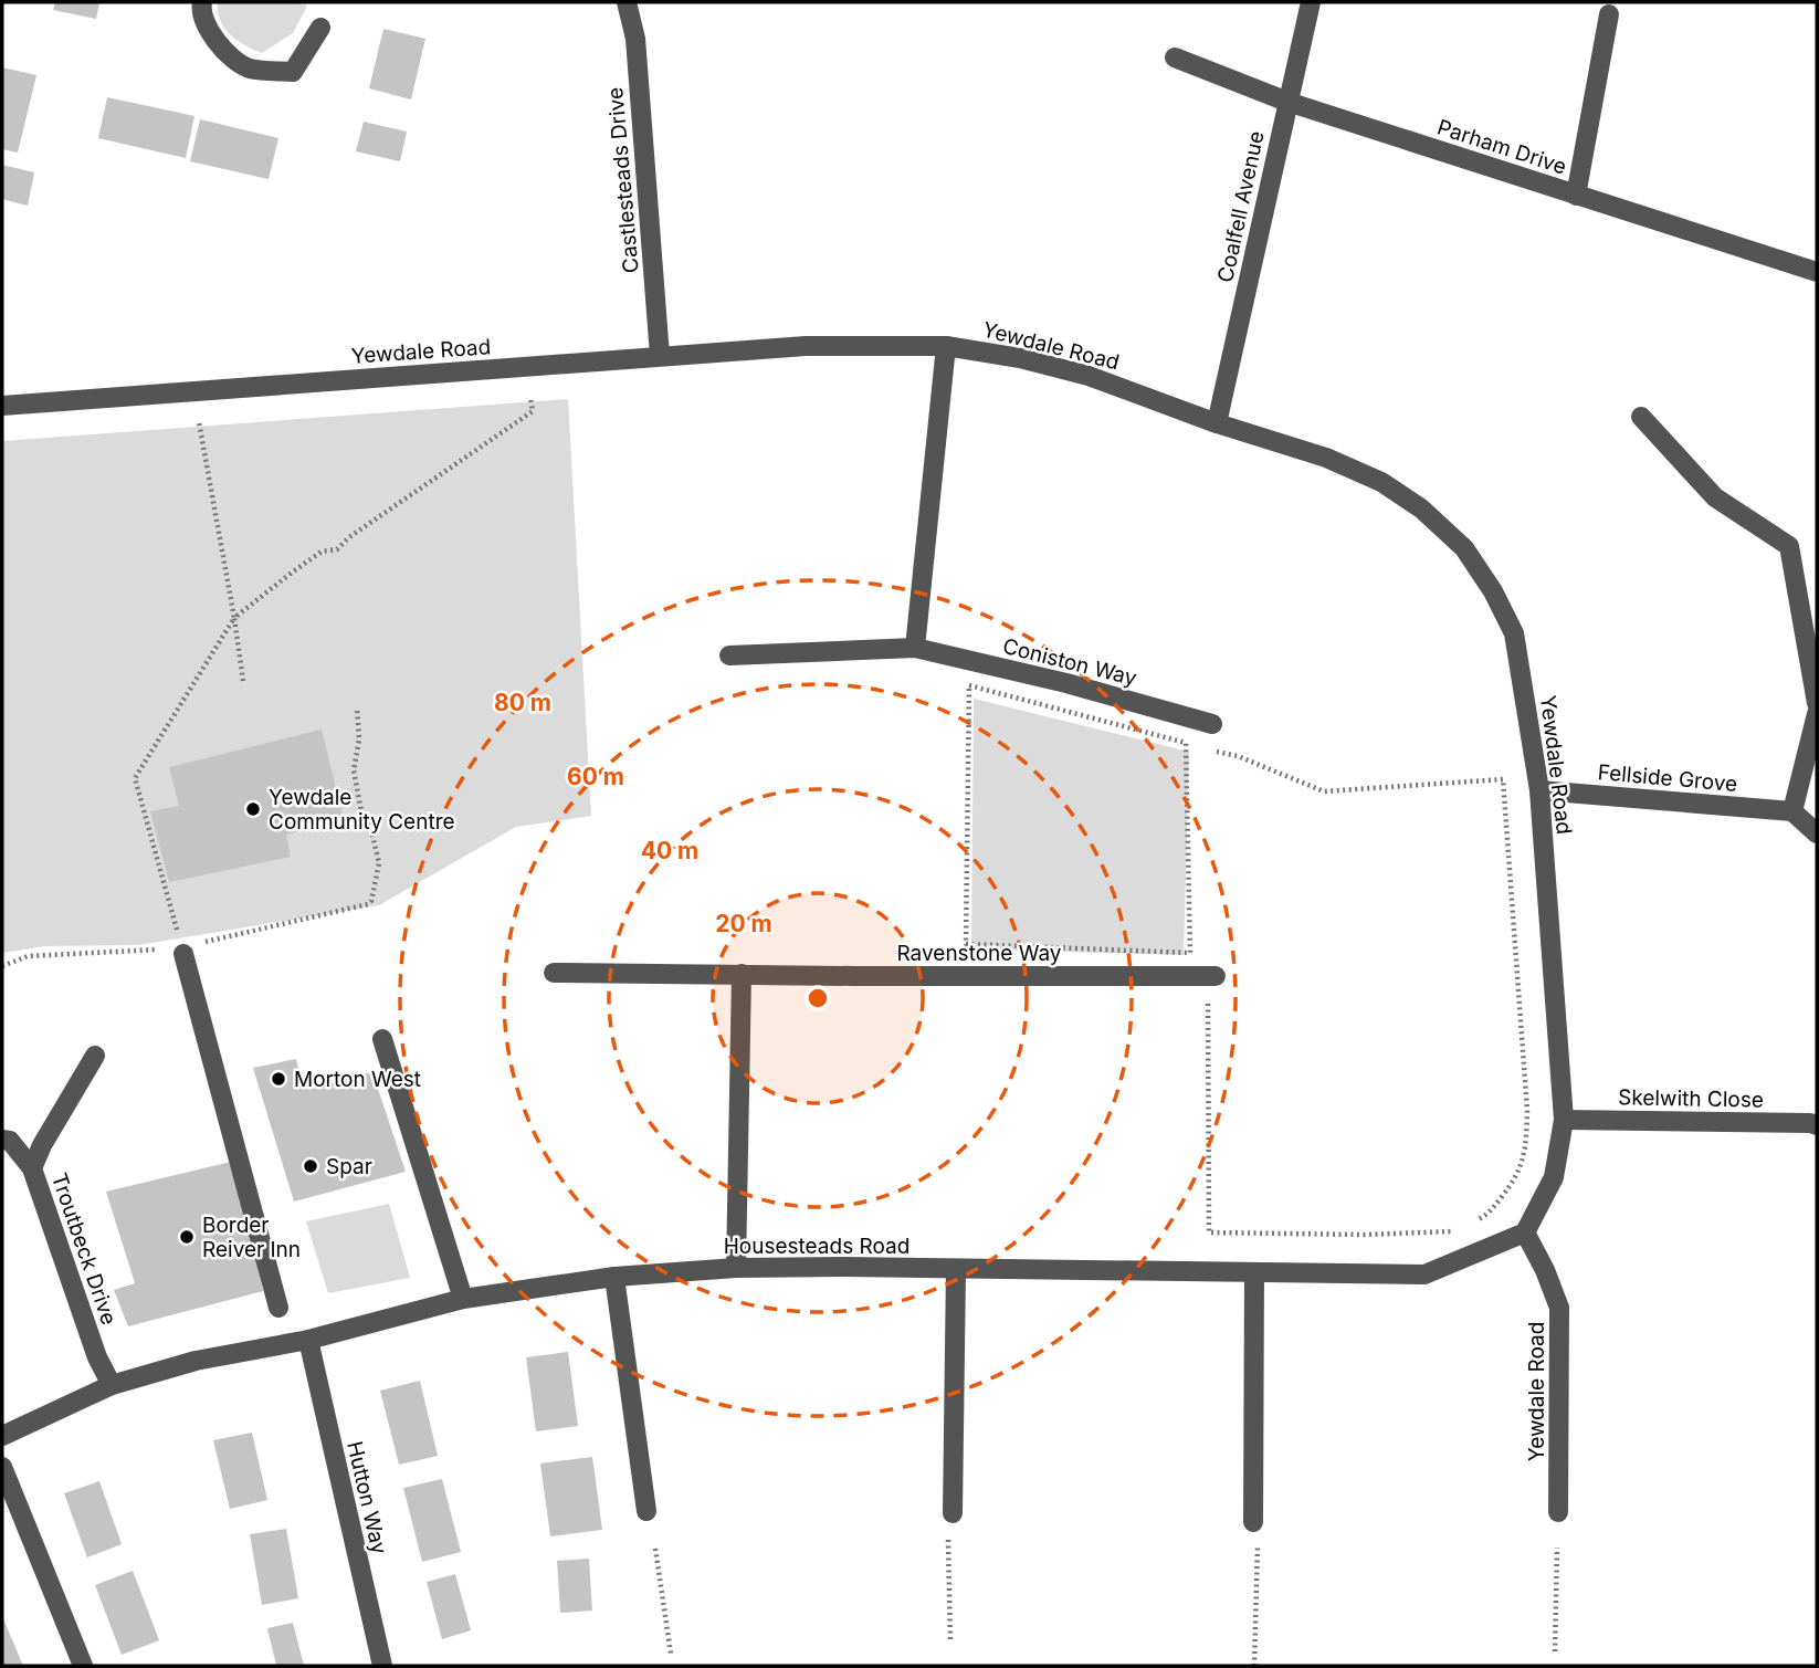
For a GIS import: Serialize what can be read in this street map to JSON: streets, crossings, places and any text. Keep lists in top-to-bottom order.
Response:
{
  "streets": {
    "street": [
      "Parham Drive",
      "Castlesteads Drive",
      "Coalfell Avenue",
      "Yewdale Road",
      "Coniston Way",
      "Fellside Grove",
      "Ravenstone Way",
      "Skelwith Close",
      "Housesteads Road",
      "Troutbeck Drive",
      "Hutton Way"
    ]
  },
  "crossings": [
    ["Parham Drive", "Coalfell Avenue"],
    ["Castlesteads Drive", "Yewdale Road"],
    ["Coalfell Avenue", "Yewdale Road"],
    ["Yewdale Road", "Fellside Grove"],
    ["Yewdale Road", "Skelwith Close"],
    ["Yewdale Road", "Housesteads Road"],
    ["Housesteads Road", "Troutbeck Drive"],
    ["Housesteads Road", "Hutton Way"]
  ],
  "places": [
    "Yewdale Community Centre",
    "Morton West",
    "Spar",
    "Border Reiver Inn"
  ],
  "rings": [
    "80 m",
    "60 m",
    "40 m",
    "20 m"
  ]
}
